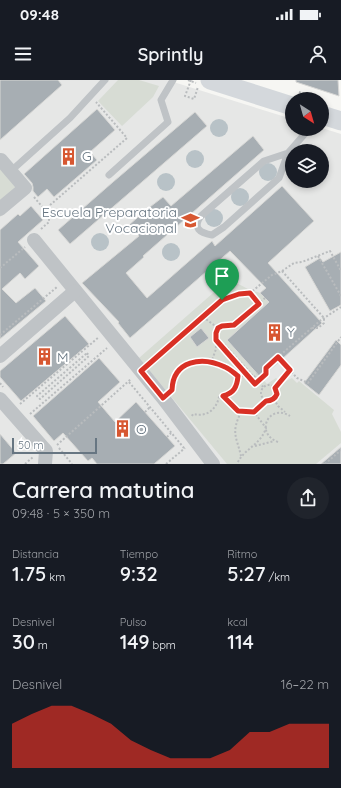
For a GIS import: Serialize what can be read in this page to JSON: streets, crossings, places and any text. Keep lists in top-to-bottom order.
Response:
{
  "places": {
    "building": [
      "G",
      "Y",
      "M",
      "O"
    ],
    "school or university": ["Escuela Preparatoria Vocacional"]
  },
  "scale_bar": "50 m",
  "north": "bottom right",
  "page": {
    "status": "09:48",
    "header": "Sprintly",
    "scale": "50 m",
    "heading": ["Carrera matutina", "09:48 · 5 × 350 m"],
    "stats": [
      ["Distancia", "1.75 km"],
      ["Tiempo", "9:32"],
      ["Ritmo", "5:27 /km"],
      ["Desnivel", "30 m"],
      ["Pulso", "149 bpm"],
      ["kcal", "114"]
    ],
    "chart": ["Desnivel", "16–22 m"]
  }
}
